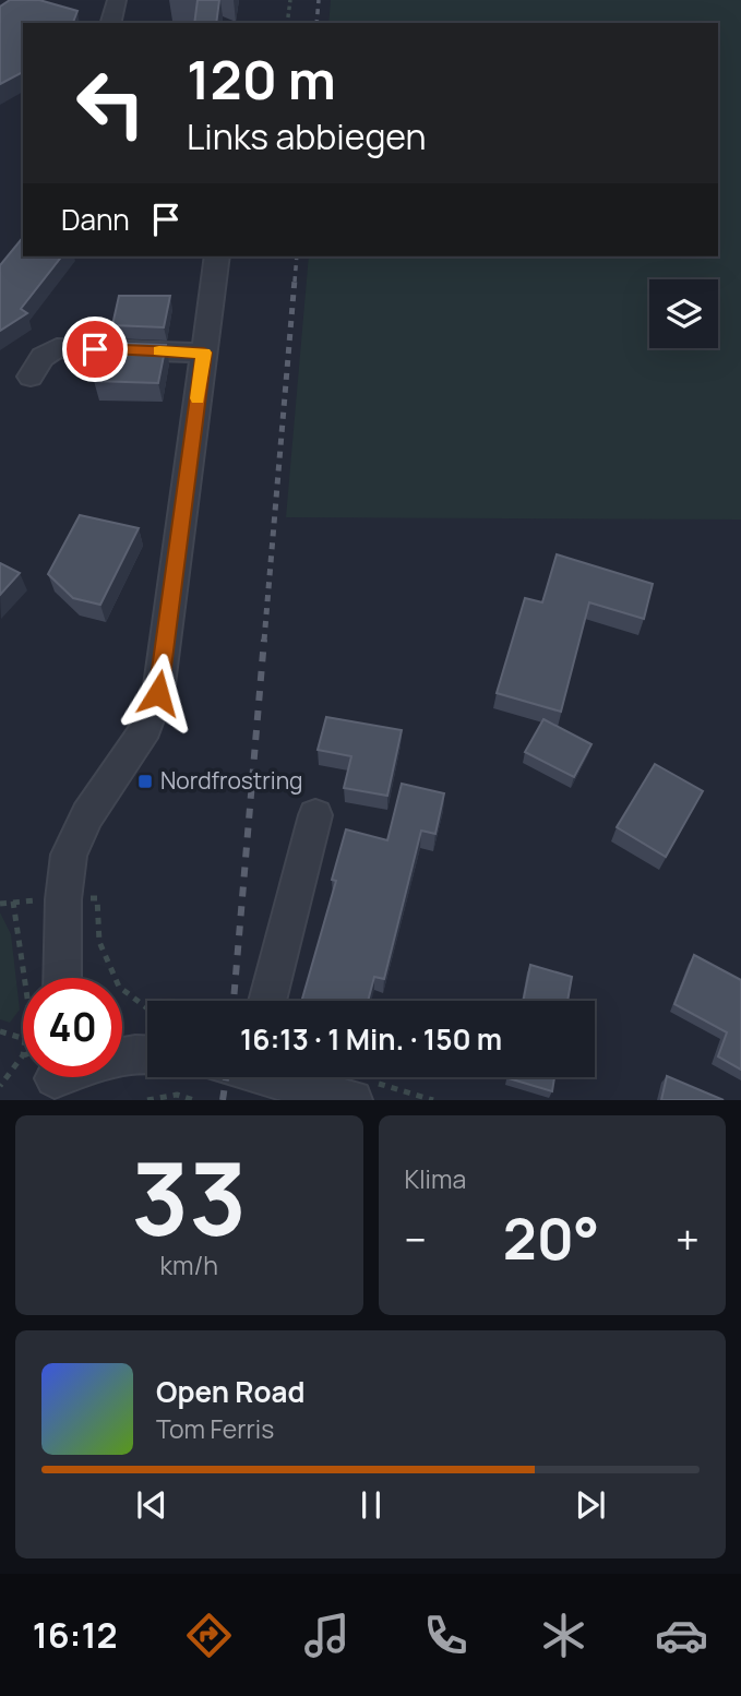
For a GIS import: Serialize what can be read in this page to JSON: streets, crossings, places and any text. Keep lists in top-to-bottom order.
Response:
{
  "places": {
    "transit": ["Nordfrostring"]
  },
  "page": {
    "turn": ["120 m", "Links abbiegen"],
    "then": "Dann",
    "limit": "40",
    "trip": "16:13 · 1 Min. · 150 m",
    "tile": [
      ["33", "km/h"],
      "Klima"
    ],
    "heat": ["−", "20°", "+"],
    "song": ["Open Road", "Tom Ferris"],
    "tabs": "16:12"
  }
}
